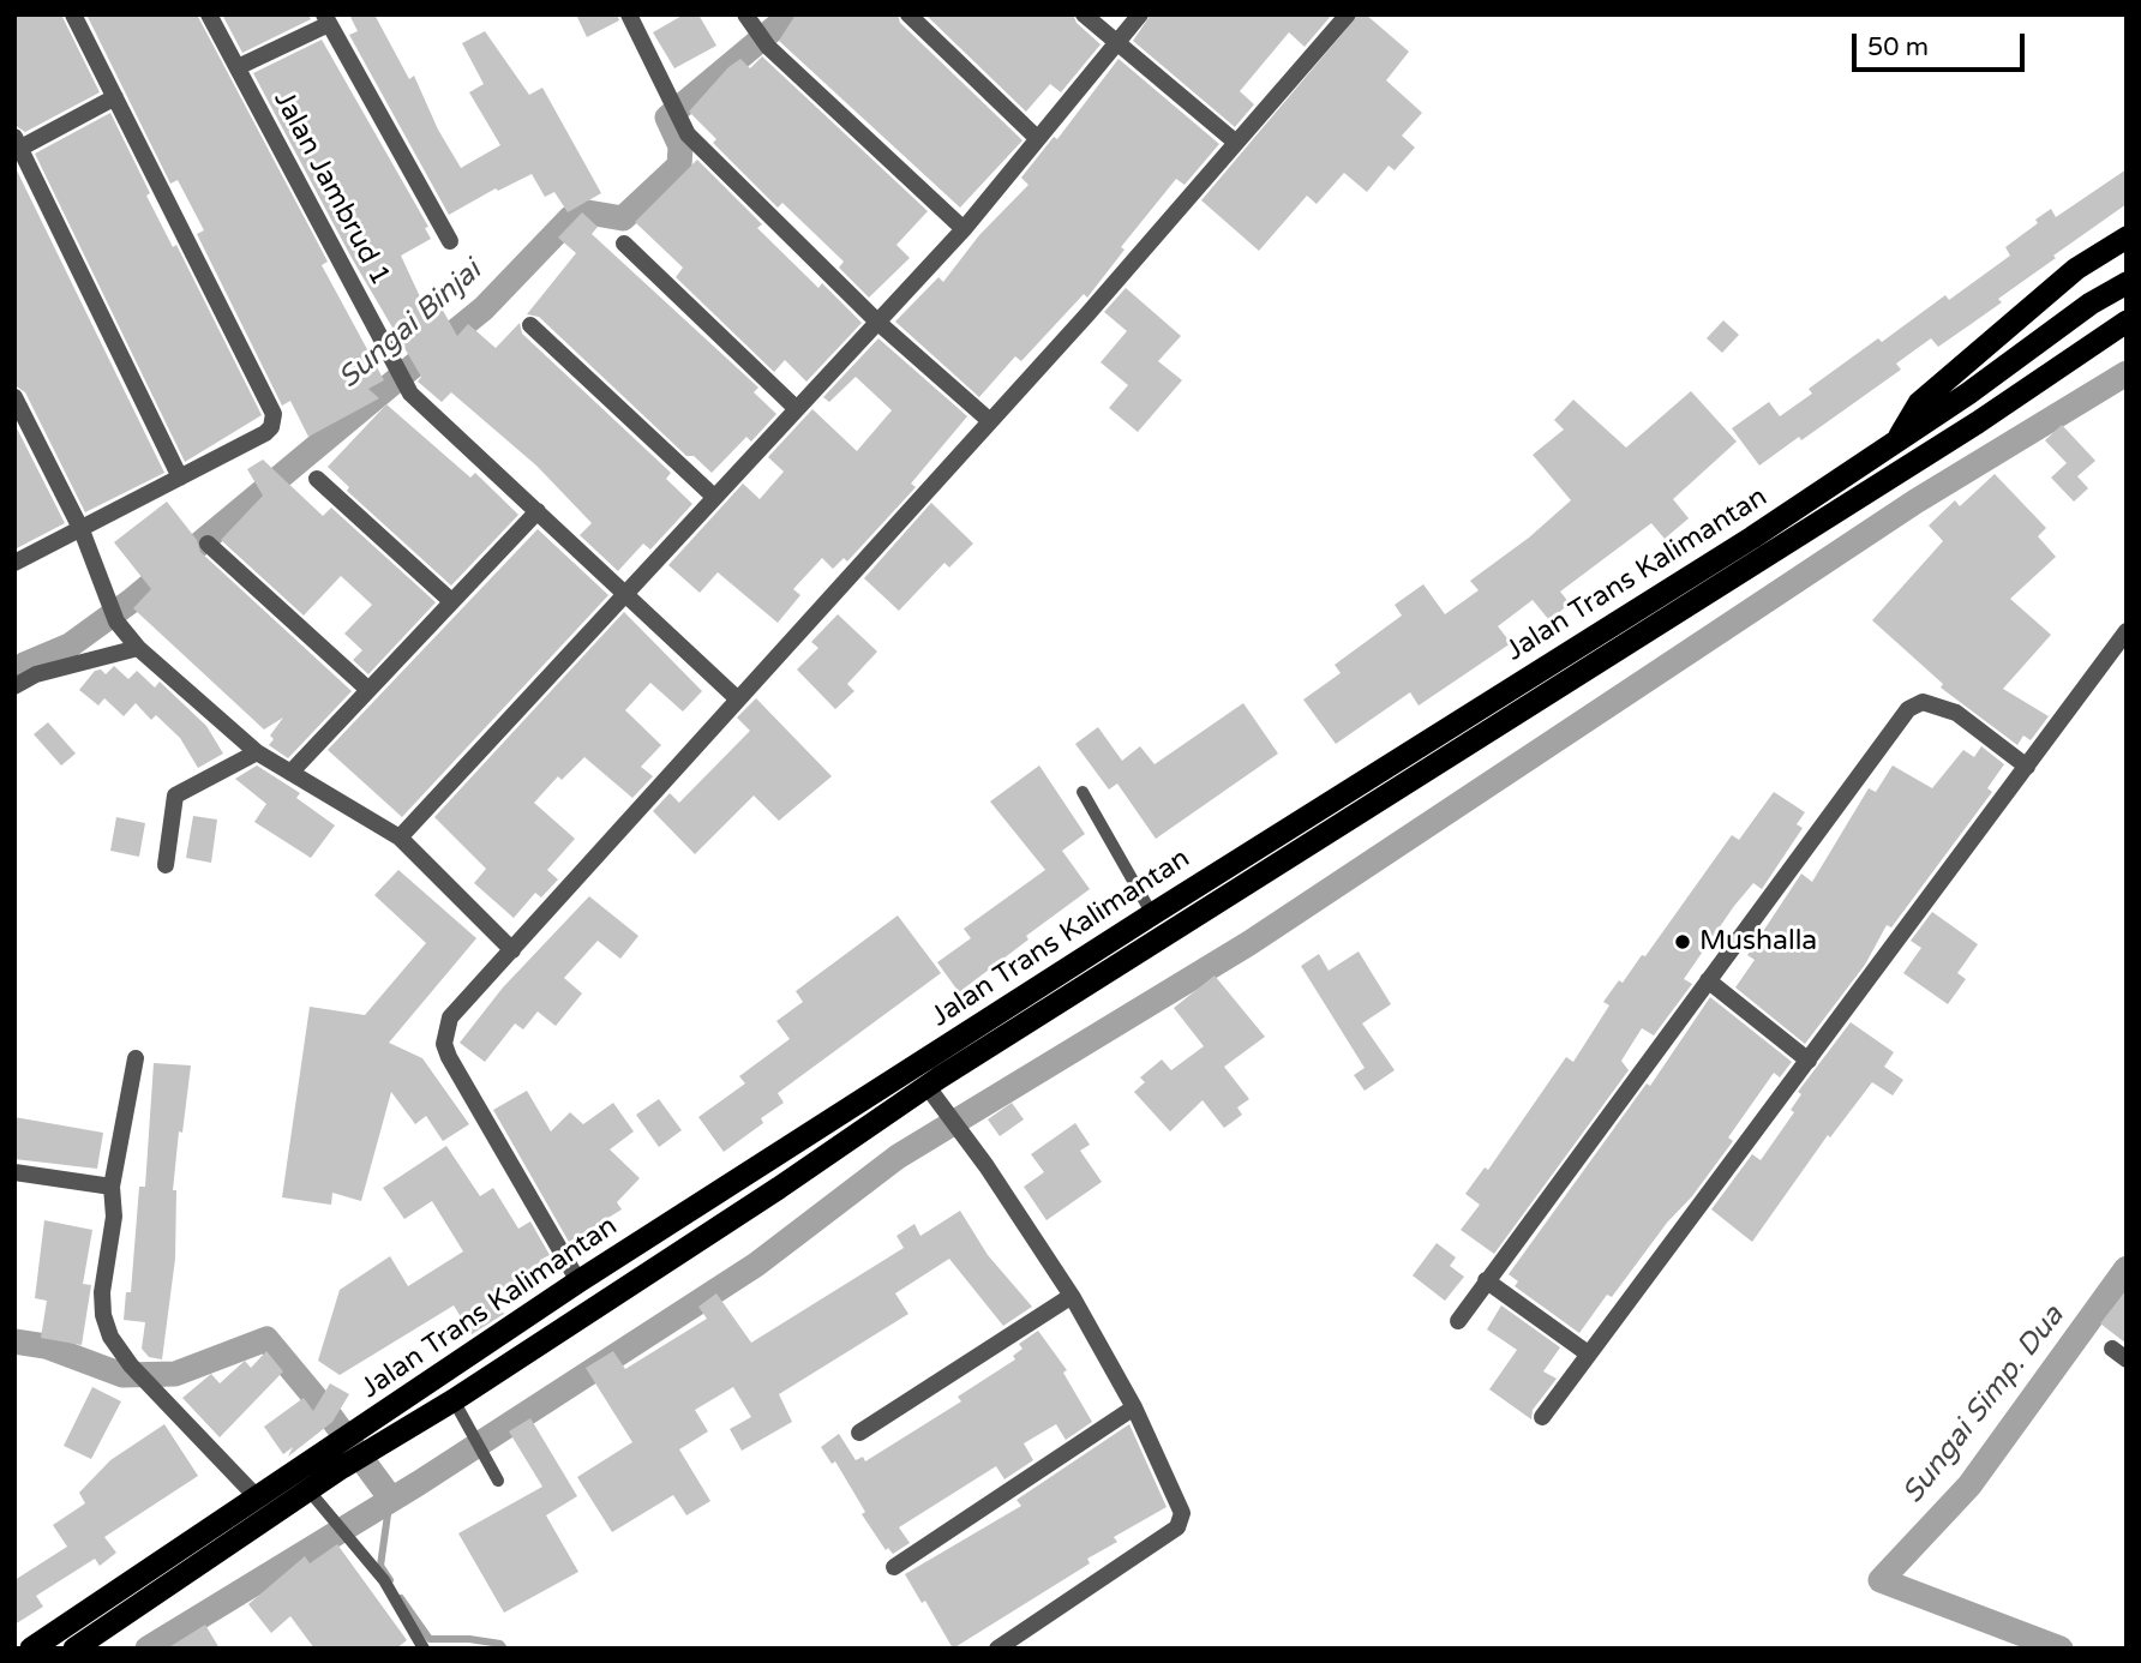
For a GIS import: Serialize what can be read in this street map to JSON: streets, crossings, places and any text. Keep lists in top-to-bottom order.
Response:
{
  "streets": {
    "highway": ["Jalan Trans Kalimantan"],
    "street": ["Jalan Jambrud 1"]
  },
  "water": ["Sungai Binjai", "Sungai Simp. Dua"],
  "places": ["Mushalla"],
  "scale_bar": "50 m"
}
